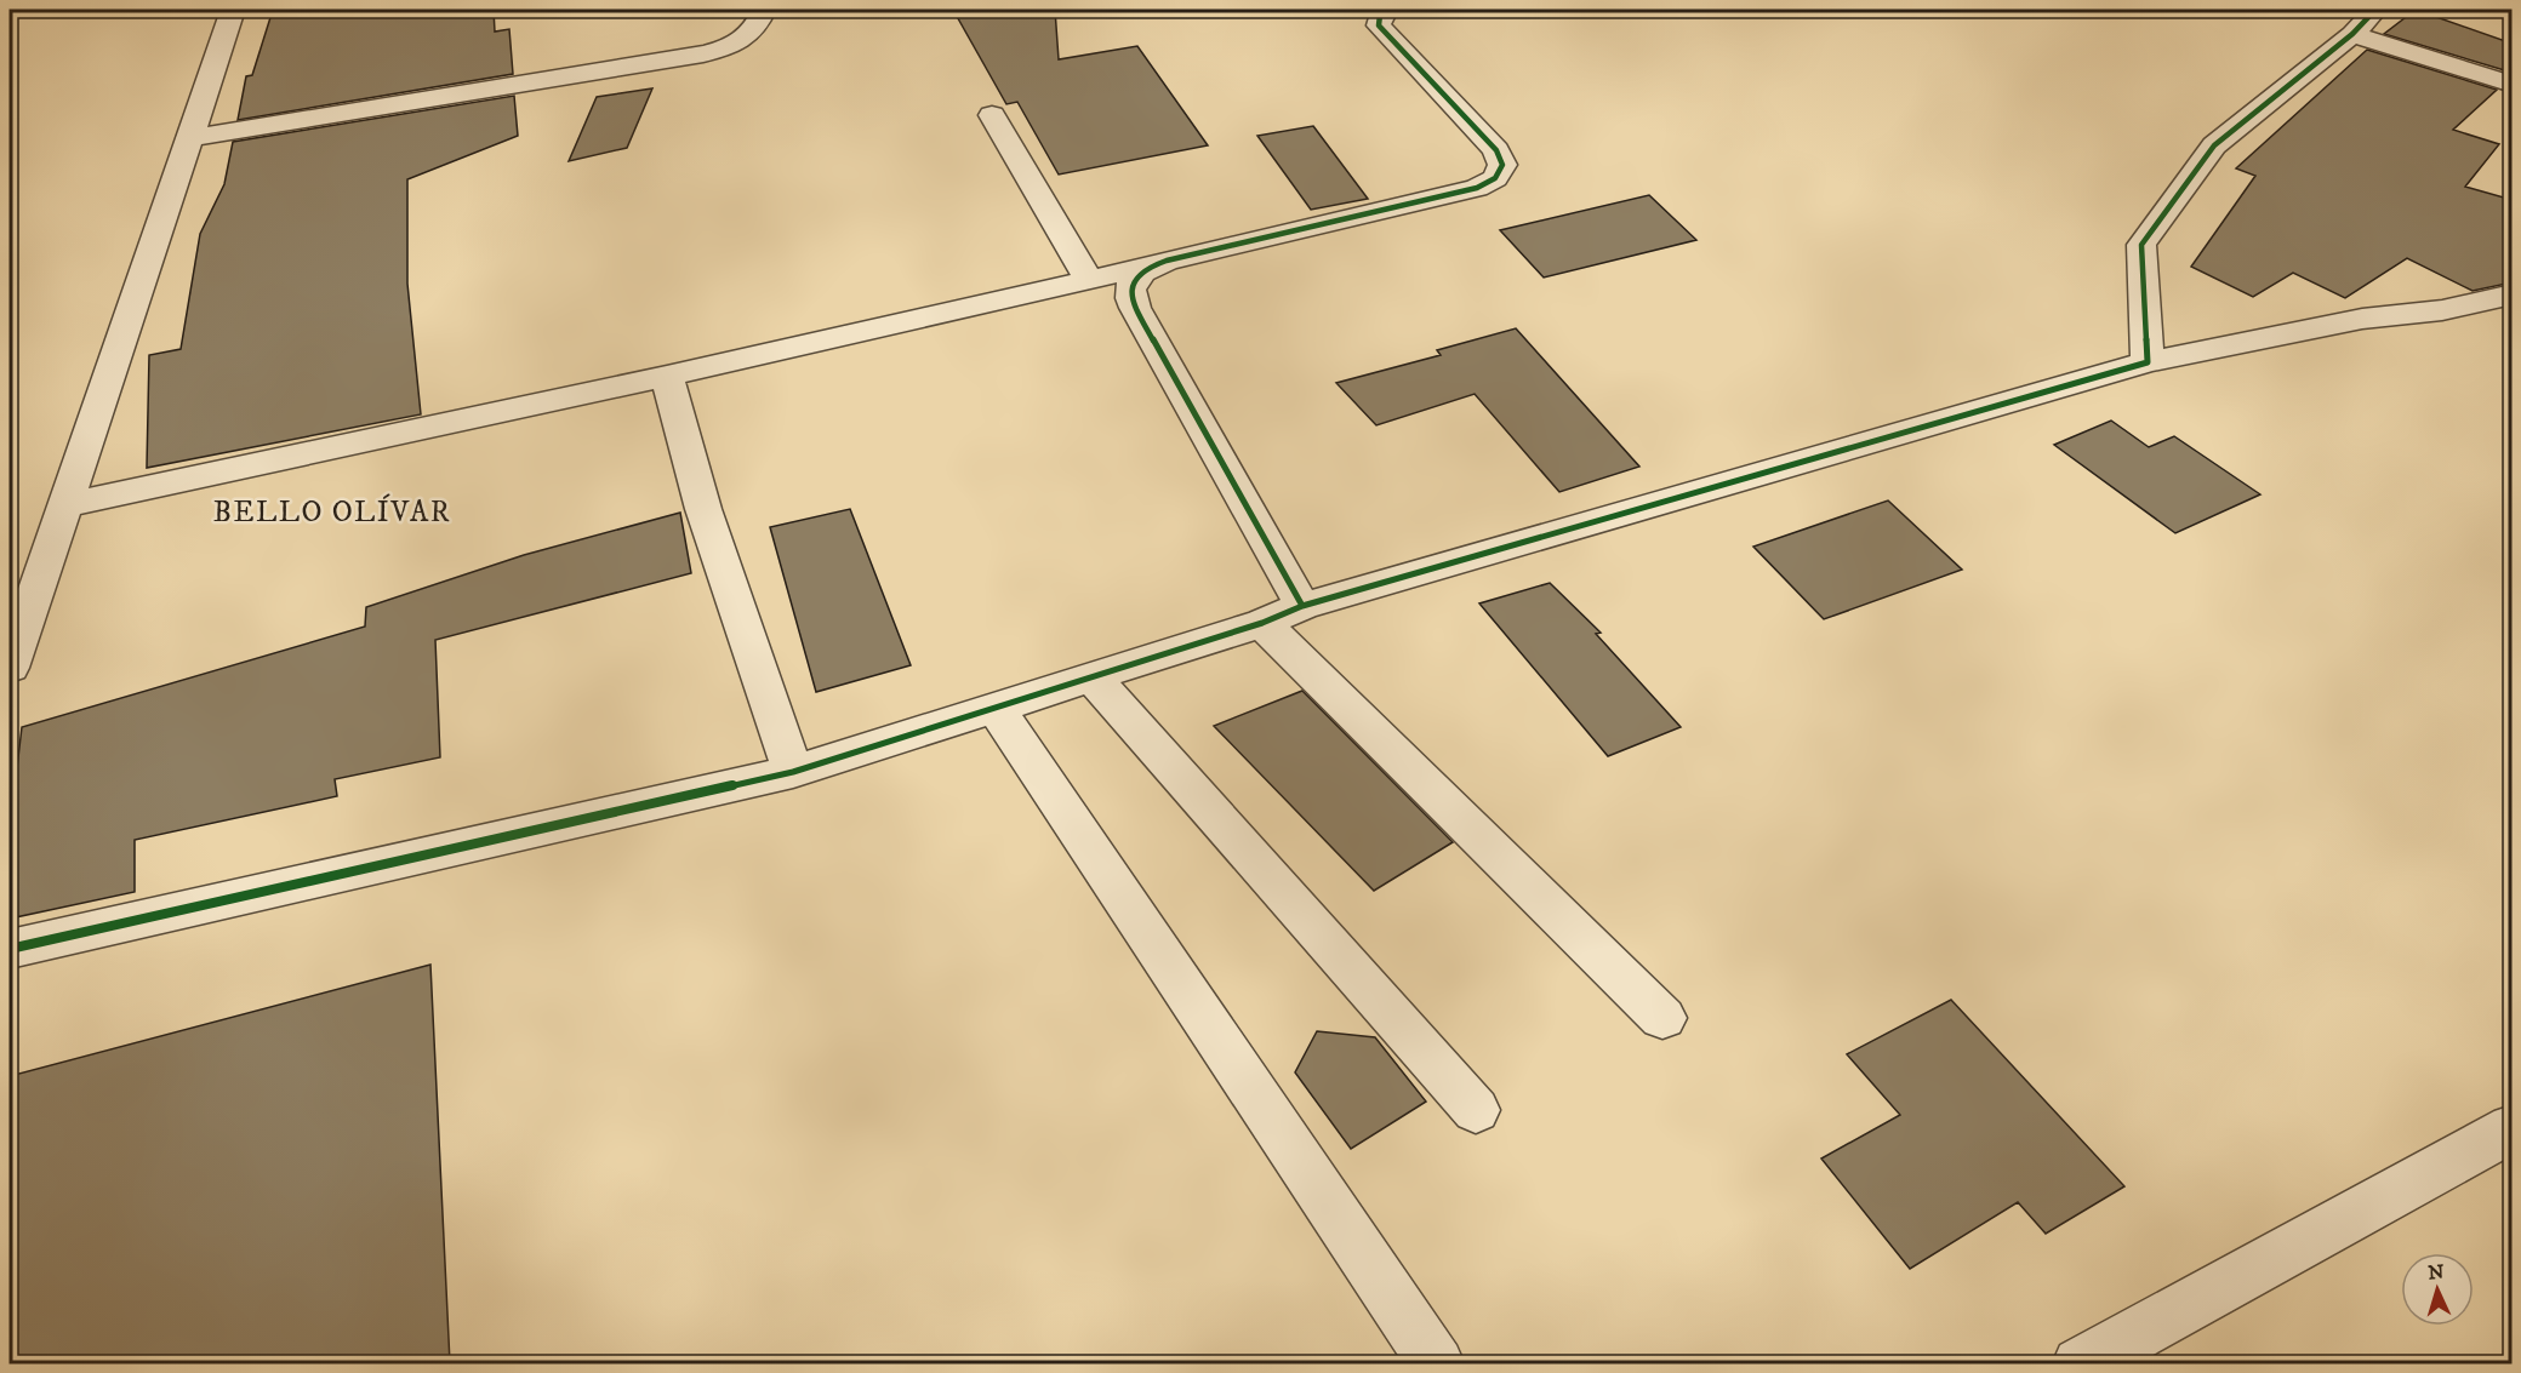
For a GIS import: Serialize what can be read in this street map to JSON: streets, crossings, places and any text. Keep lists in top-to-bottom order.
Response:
{
  "districts": ["BELLO OLÍVAR"],
  "north": "top"
}
